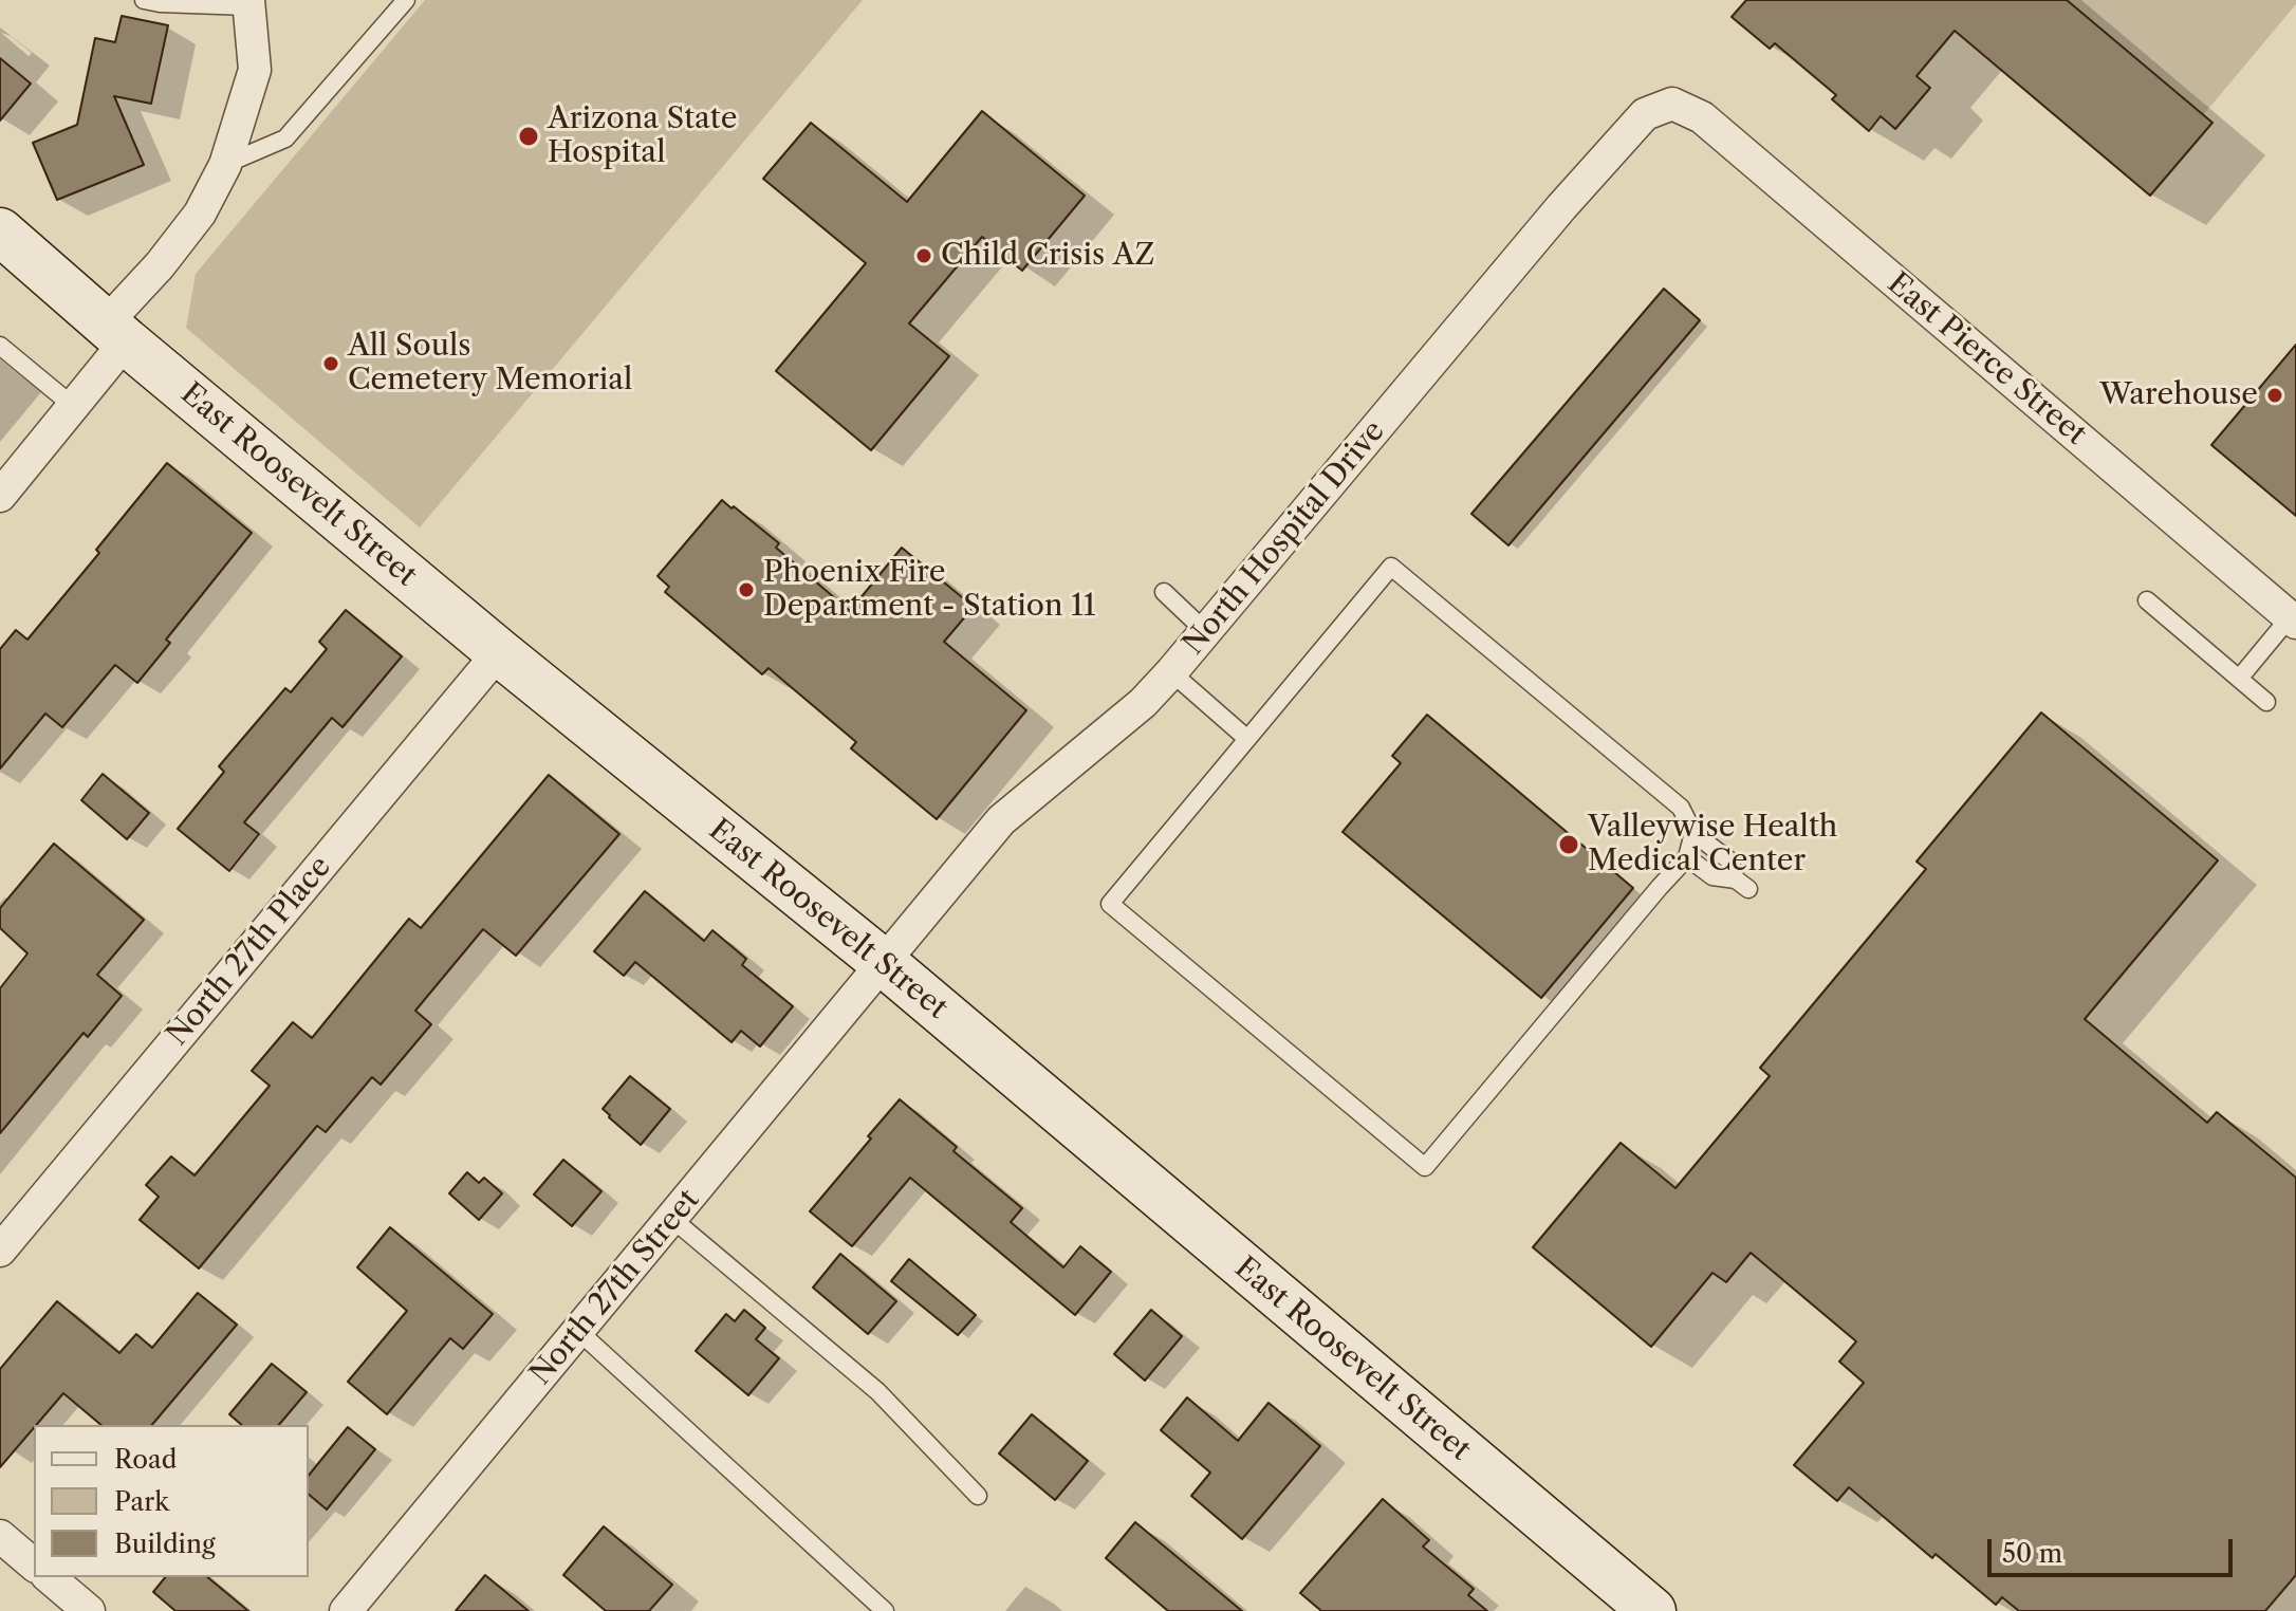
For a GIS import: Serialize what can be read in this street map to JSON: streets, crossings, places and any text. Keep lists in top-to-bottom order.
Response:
{
  "streets": {
    "street": [
      "East Pierce Street",
      "East Roosevelt Street",
      "North Hospital Drive",
      "North 27th Place",
      "North 27th Street"
    ]
  },
  "crossings": [
    ["East Pierce Street", "North Hospital Drive"],
    ["East Roosevelt Street", "North Hospital Drive"],
    ["East Roosevelt Street", "North 27th Place"],
    ["East Roosevelt Street", "North 27th Street"],
    ["North Hospital Drive", "North 27th Street"]
  ],
  "places": [
    "Arizona State Hospital",
    "Child Crisis AZ",
    "All Souls Cemetery Memorial",
    "Warehouse",
    "Phoenix Fire Department - Station 11",
    "Valleywise Health Medical Center"
  ],
  "legend": ["Road", "Park", "Building"],
  "scale_bar": "50 m"
}
